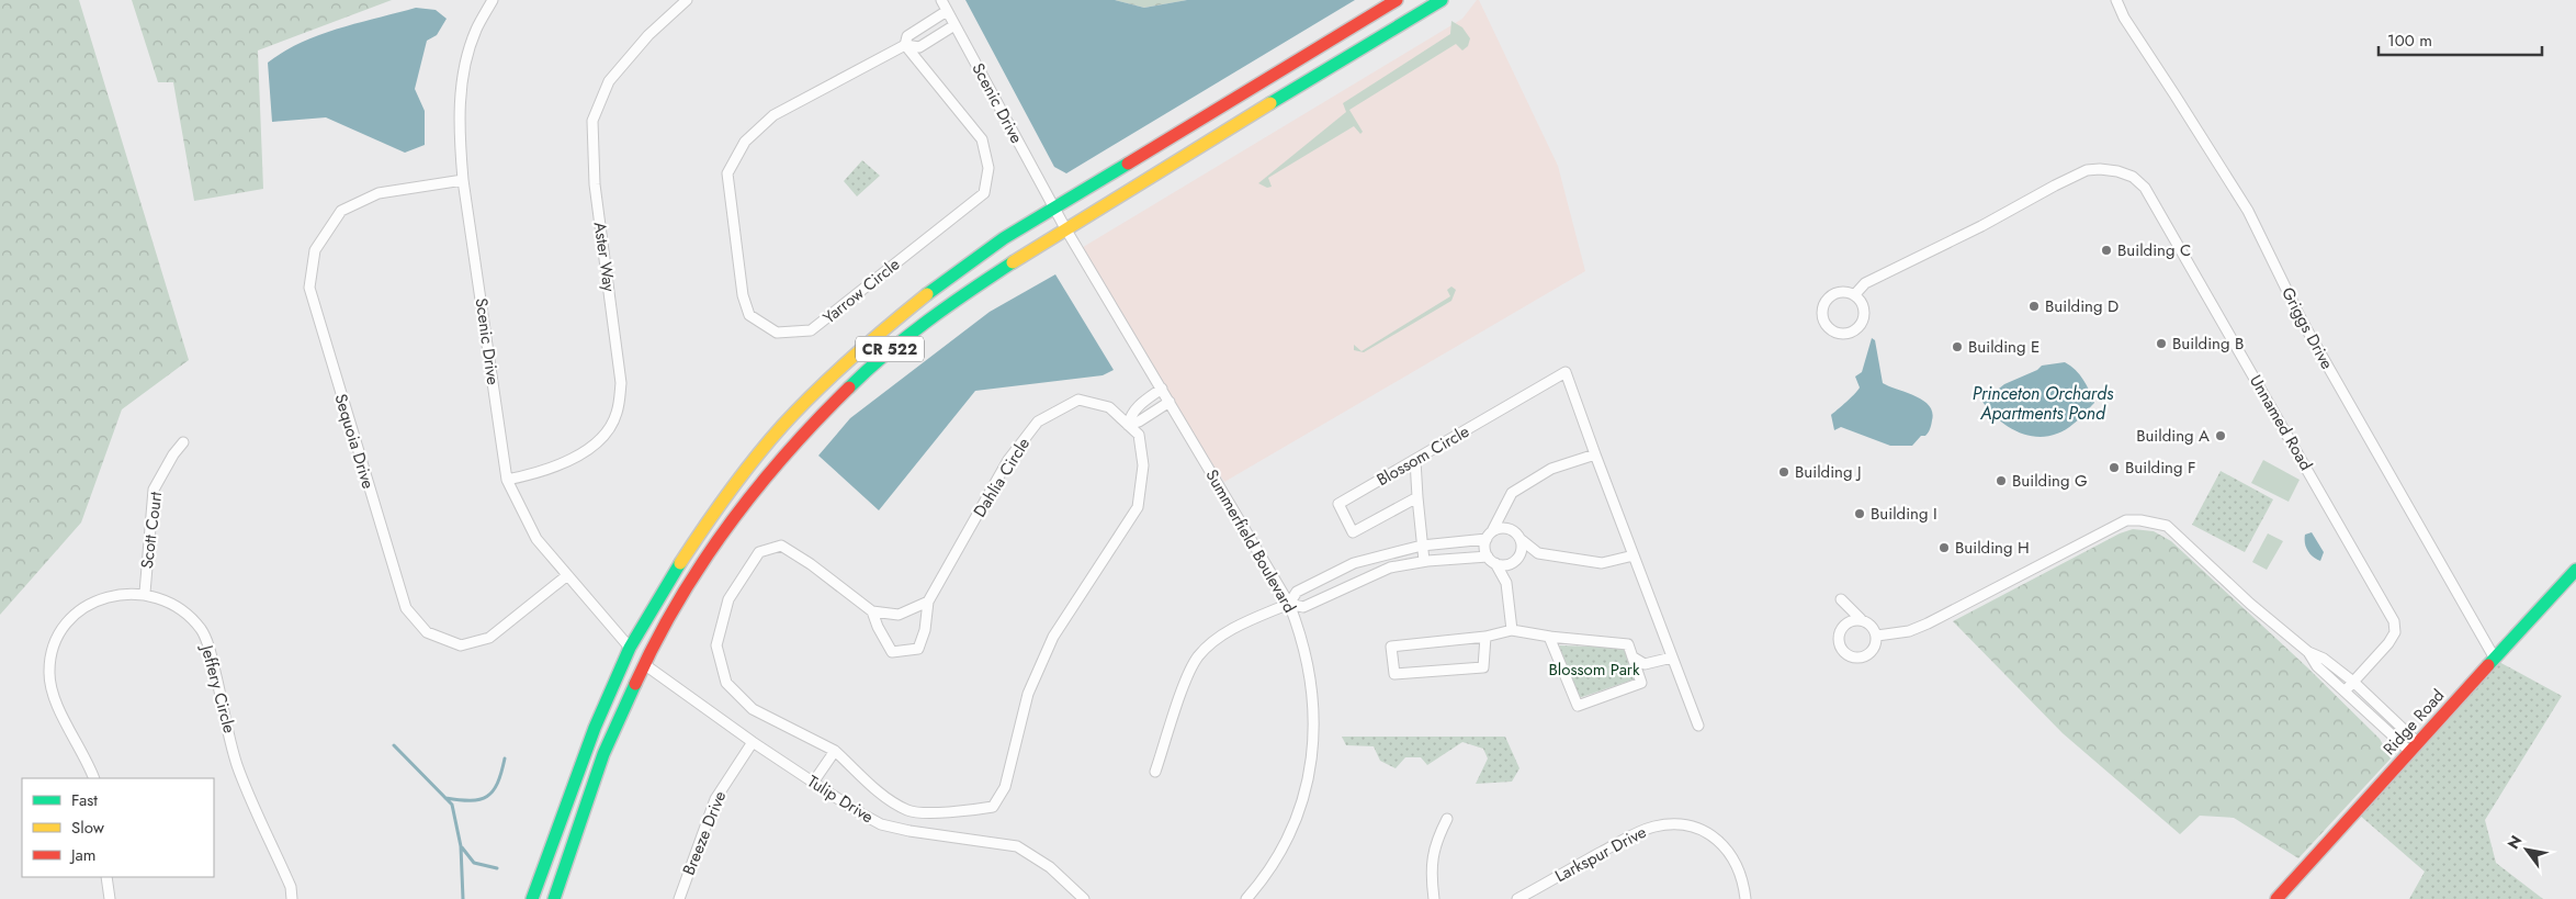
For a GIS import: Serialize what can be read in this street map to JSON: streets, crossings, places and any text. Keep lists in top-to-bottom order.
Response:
{
  "streets": {
    "main road": ["CR 522", "Ridge Road"],
    "street": [
      "Scenic Drive",
      "Aster Way",
      "Yarrow Circle",
      "Griggs Drive",
      "Unnamed Road",
      "Sequoia Drive",
      "Blossom Circle",
      "Dahlia Circle",
      "Scott Court",
      "Summerfield Boulevard",
      "Jeffery Circle",
      "Tulip Drive",
      "Breeze Drive",
      "Larkspur Drive"
    ]
  },
  "crossings": [
    ["Scenic Drive", "Aster Way"],
    ["Scenic Drive", "Yarrow Circle"],
    ["Scenic Drive", "CR 522"],
    ["Scenic Drive", "Sequoia Drive"],
    ["Scenic Drive", "Summerfield Boulevard"],
    ["Griggs Drive", "Ridge Road"],
    ["CR 522", "Summerfield Boulevard"],
    ["CR 522", "Tulip Drive"],
    ["Scott Court", "Jeffery Circle"],
    ["Tulip Drive", "Breeze Drive"]
  ],
  "water": ["Princeton Orchards Apartments Pond"],
  "parks": ["Blossom Park"],
  "places": [
    "Building C",
    "Building D",
    "Building B",
    "Building E",
    "Building A",
    "Building F",
    "Building J",
    "Building G",
    "Building I",
    "Building H"
  ],
  "legend": ["Fast", "Slow", "Jam"],
  "scale_bar": "100 m",
  "north": "top left"
}
